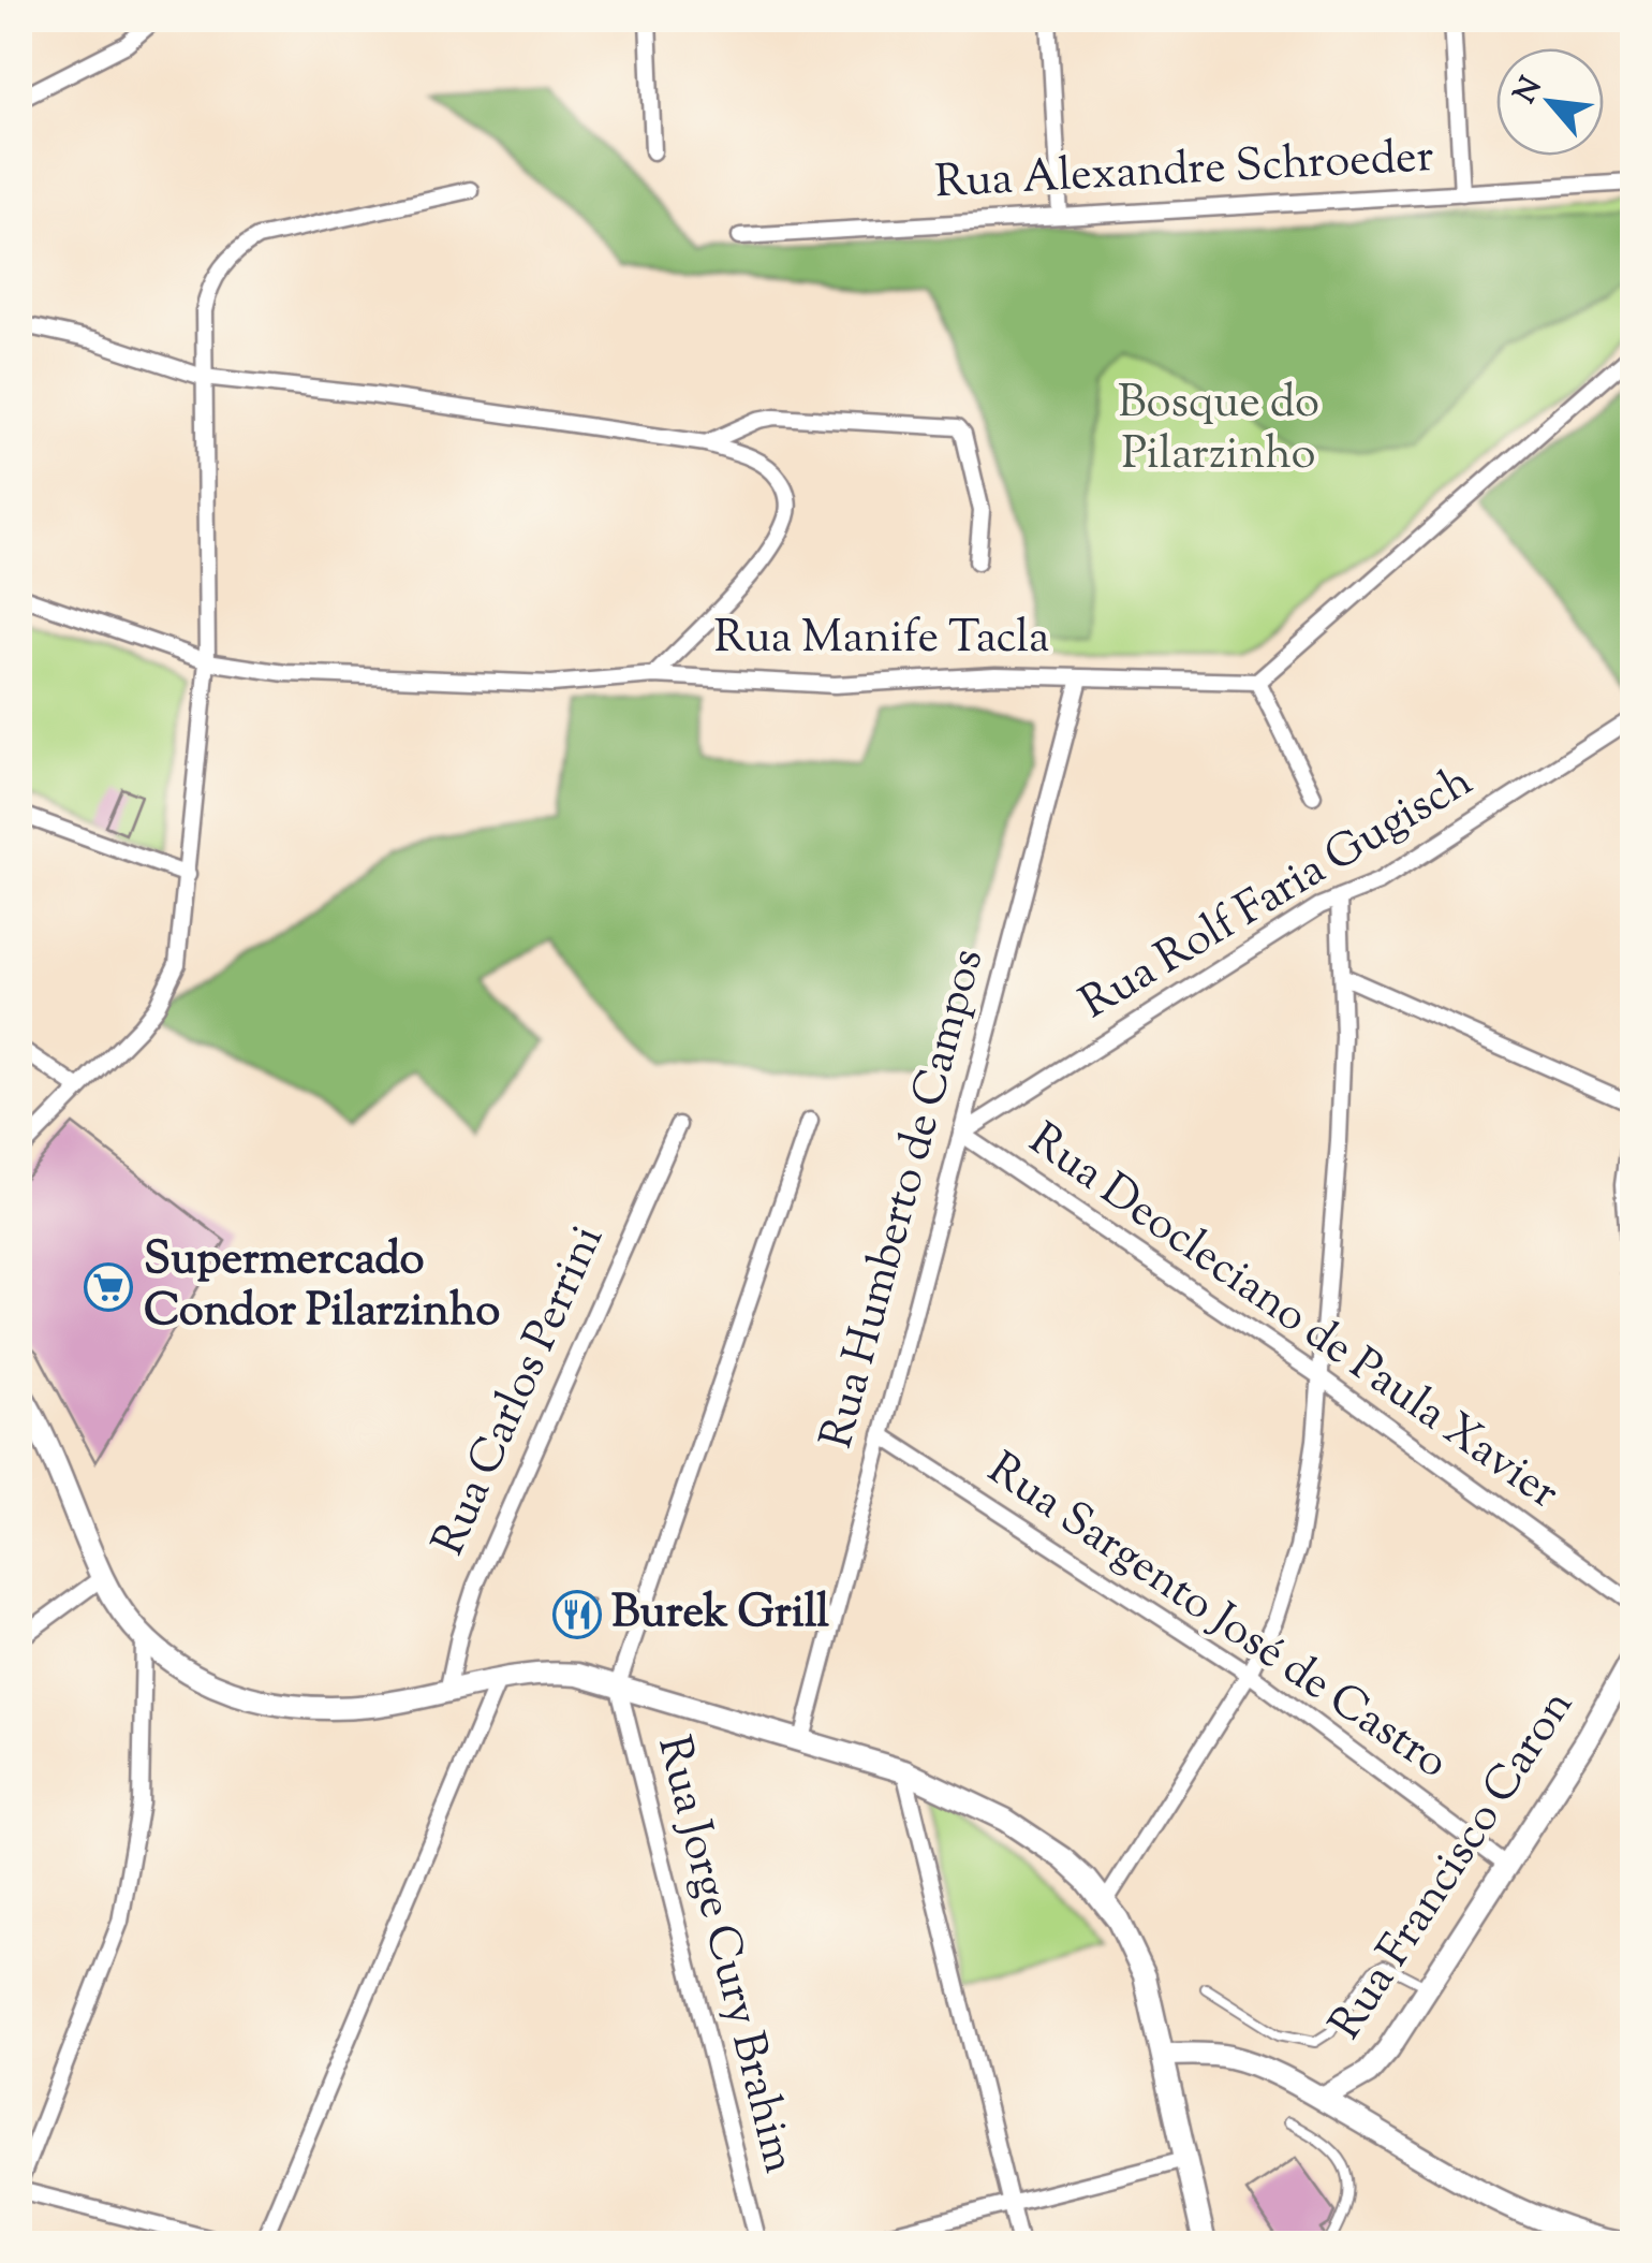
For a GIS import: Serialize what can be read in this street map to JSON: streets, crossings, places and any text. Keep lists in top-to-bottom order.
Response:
{
  "streets": {
    "main road": ["Rua Francisco Caron"],
    "street": [
      "Rua Alexandre Schroeder",
      "Rua Manife Tacla",
      "Rua Rolf Faria Gugisch",
      "Rua Humberto de Campos",
      "Rua Deocleciano de Paula Xavier",
      "Rua Carlos Perrini",
      "Rua Sargento José de Castro",
      "Rua Jorge Cury Brahim"
    ]
  },
  "crossings": [
    ["Rua Manife Tacla", "Rua Humberto de Campos"],
    ["Rua Rolf Faria Gugisch", "Rua Humberto de Campos"],
    ["Rua Rolf Faria Gugisch", "Rua Deocleciano de Paula Xavier"],
    ["Rua Humberto de Campos", "Rua Deocleciano de Paula Xavier"],
    ["Rua Humberto de Campos", "Rua Sargento José de Castro"],
    ["Rua Sargento José de Castro", "Rua Francisco Caron"]
  ],
  "parks": ["Bosque do Pilarzinho"],
  "places": {
    "supermarket": ["Supermercado Condor Pilarzinho"],
    "restaurant": ["Burek Grill"]
  },
  "north": "top left"
}
